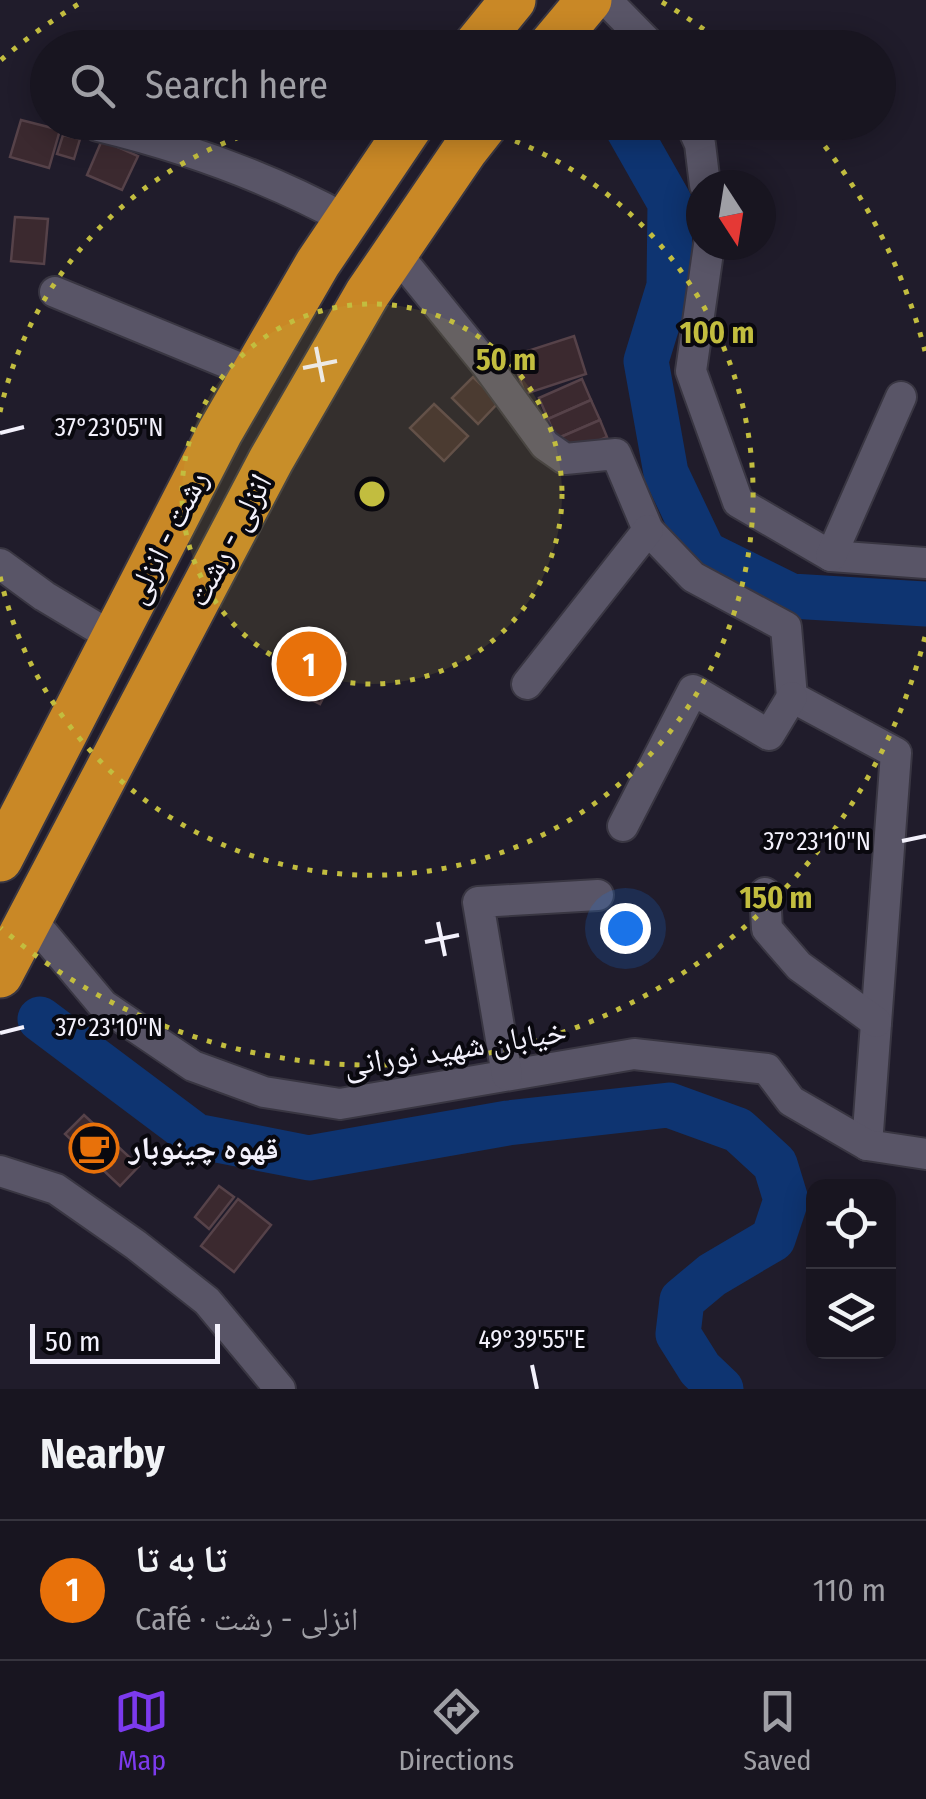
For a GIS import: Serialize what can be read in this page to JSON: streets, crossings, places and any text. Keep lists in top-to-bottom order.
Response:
{
  "streets": {
    "highway": ["رشت - انزلی", "انزلی - رشت"],
    "street": ["خیابان شهید نورانی"]
  },
  "crossings": [
    ["انزلی - رشت", "خیابان شهید نورانی"]
  ],
  "places": {
    "cafe": ["قهوه چینوبار"]
  },
  "scale_bar": "50 m",
  "north": "bottom",
  "page": {
    "search": "Search here",
    "pins": "1",
    "scale": "50 m",
    "heading": "Nearby",
    "list": [
      {
        "mark": "1",
        "name": "تا به تا",
        "note": "Café · انزلی - رشت",
        "value": "110 m"
      }
    ],
    "nav": ["Map", "Directions", "Saved"]
  },
  "coordinates": ["37°23'05\"N", "37°23'10\"N", "49°39'55\"E"],
  "rings": ["100 m", "50 m", "150 m"]
}
